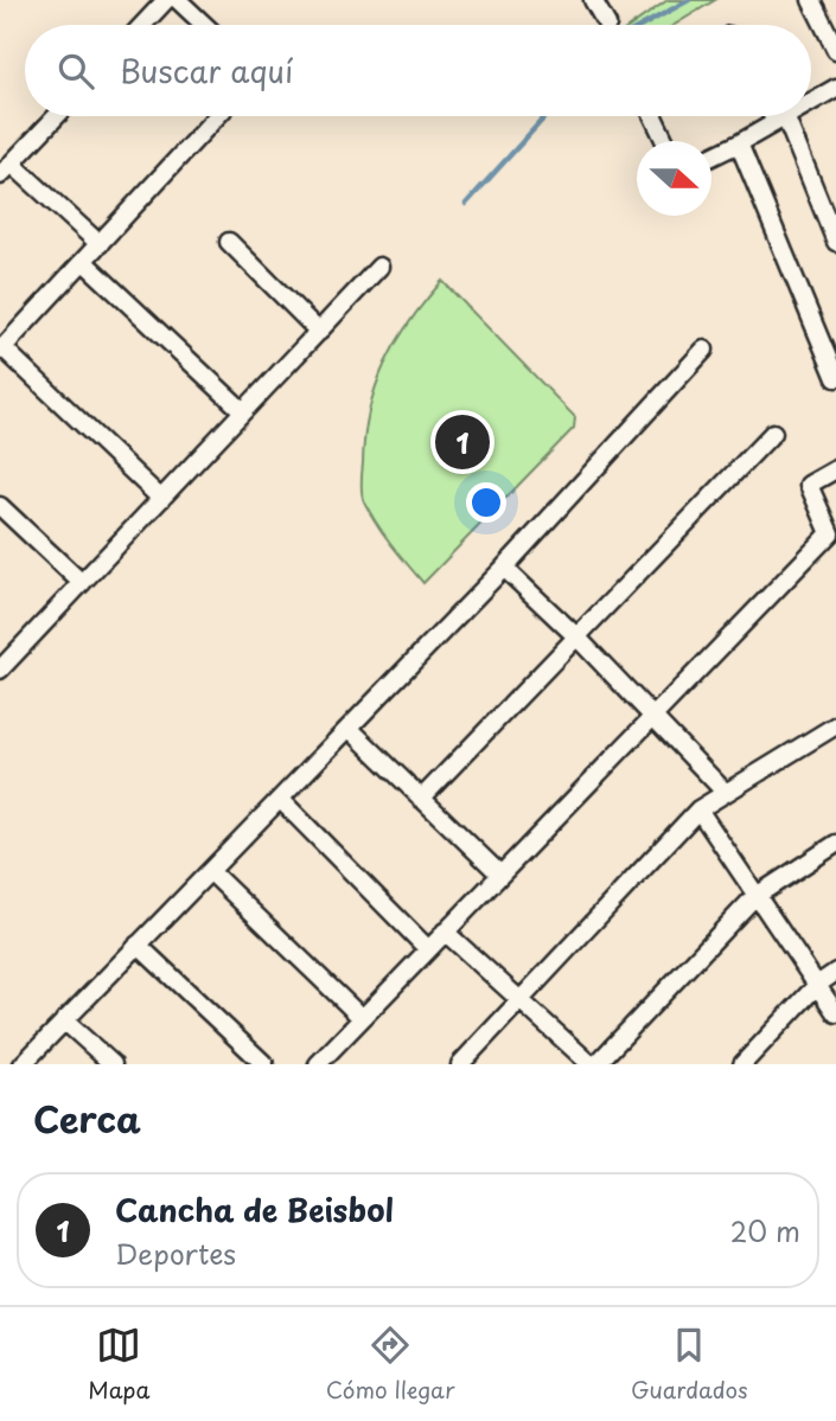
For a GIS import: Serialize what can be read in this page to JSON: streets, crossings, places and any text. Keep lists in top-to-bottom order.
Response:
{
  "north": "right",
  "page": {
    "search": "Buscar aquí",
    "pins": "1",
    "heading": "Cerca",
    "list": [
      {
        "mark": "1",
        "name": "Cancha de Beisbol",
        "note": "Deportes",
        "value": "20 m"
      }
    ],
    "nav": ["Mapa", "Cómo llegar", "Guardados"]
  }
}
